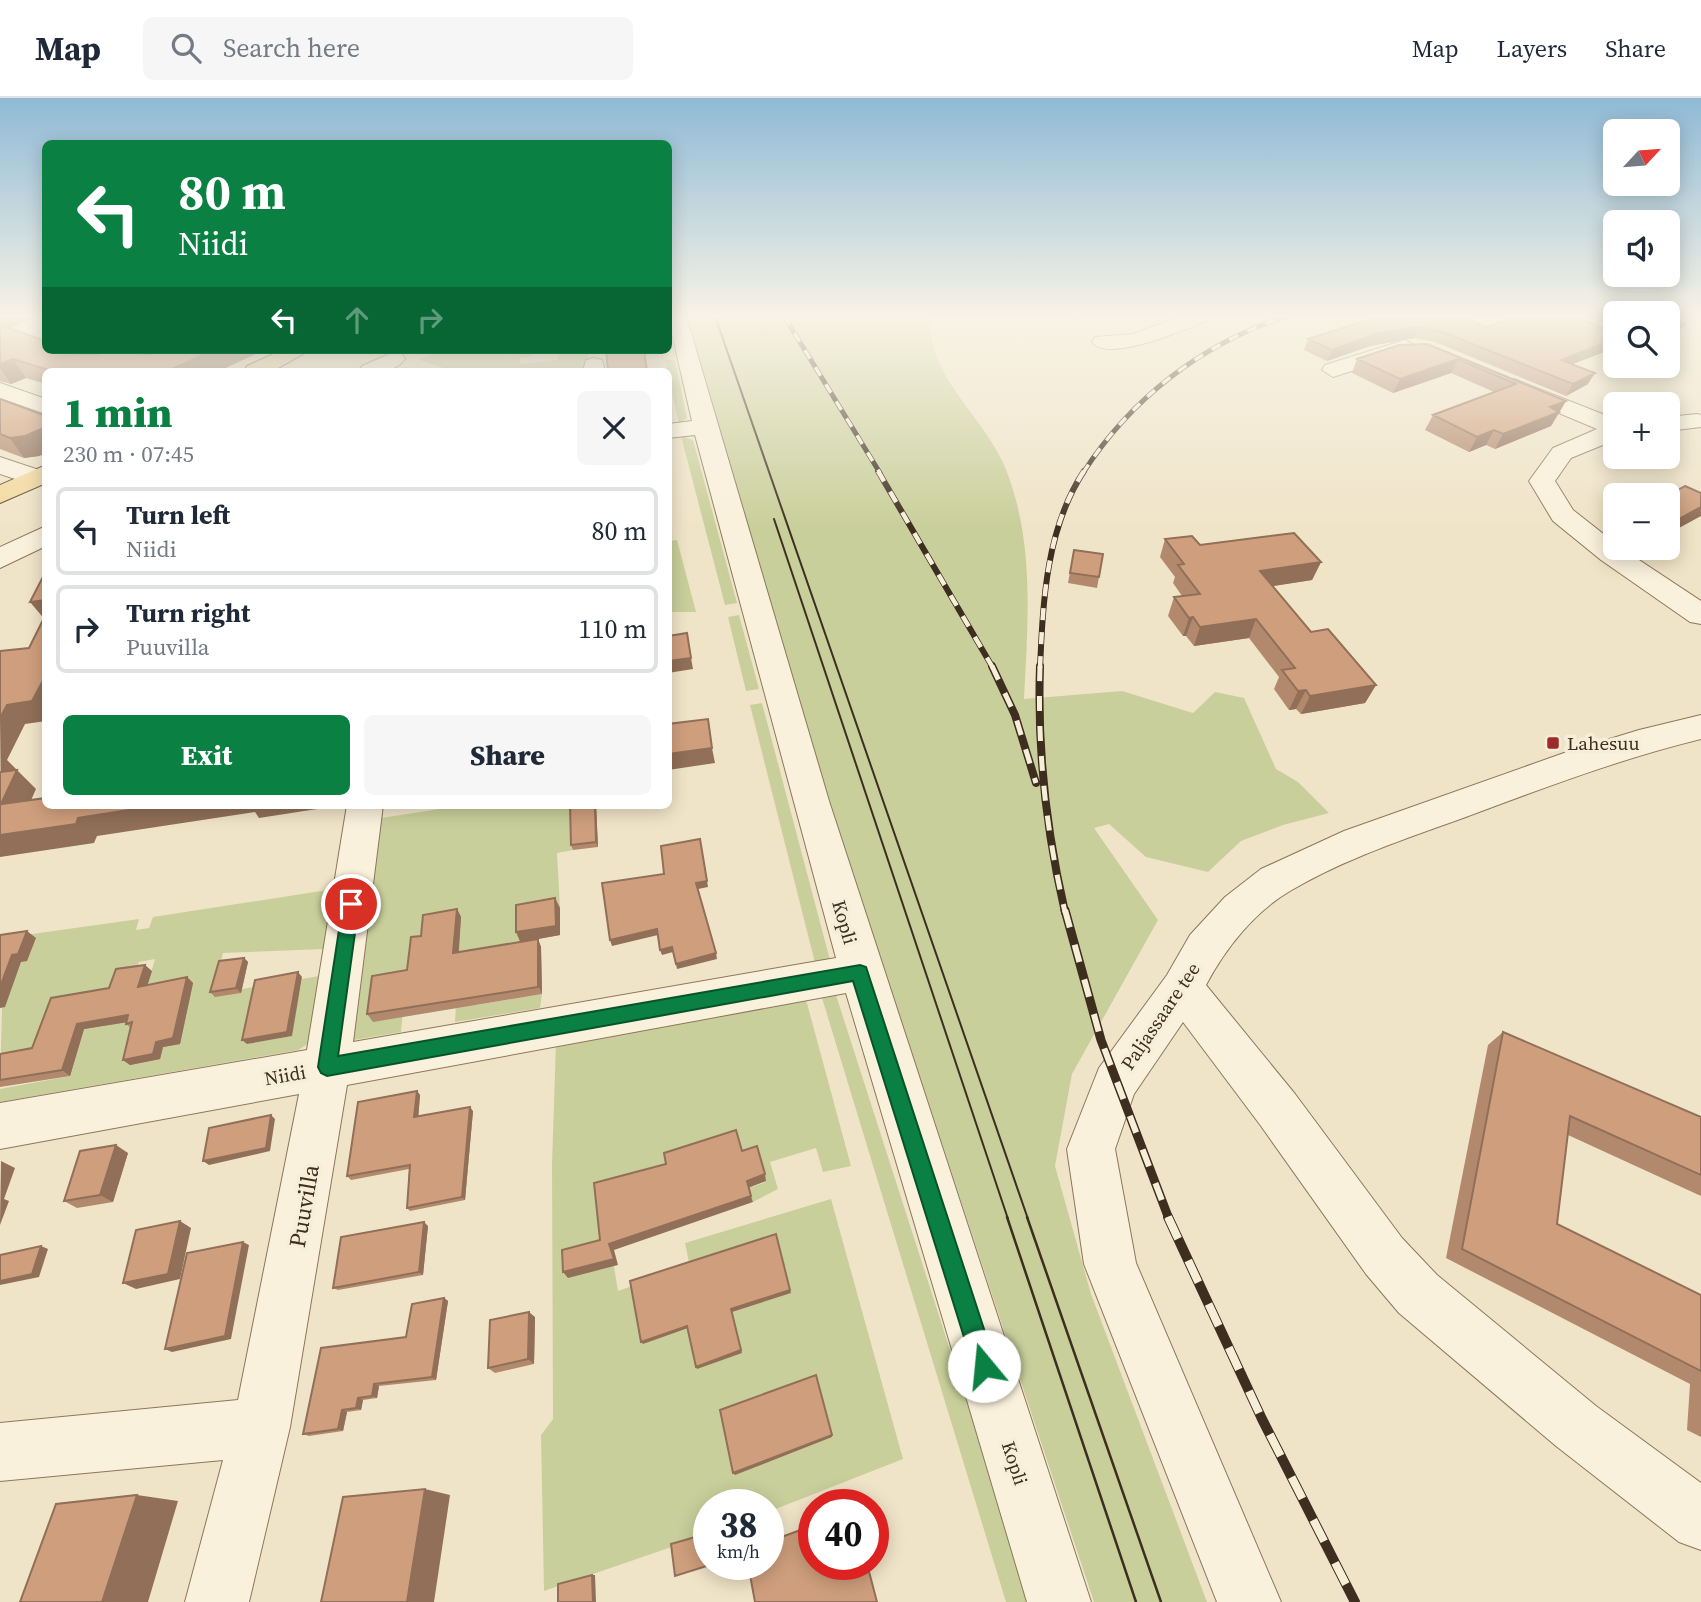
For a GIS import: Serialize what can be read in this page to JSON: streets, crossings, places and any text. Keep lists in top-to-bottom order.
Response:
{
  "streets": {
    "street": [
      "Kopli",
      "Paljassaare tee",
      "Niidi",
      "Puuvilla"
    ]
  },
  "crossings": [
    ["Kopli", "Niidi"],
    ["Niidi", "Puuvilla"]
  ],
  "places": {
    "transit": ["Lahesuu"]
  },
  "north": "top right",
  "page": {
    "header": "Map",
    "search": "Search here",
    "nav": ["Map", "Layers", "Share"],
    "map_buttons": ["+", "−"],
    "turn": ["80 m", "Niidi"],
    "heading": ["1 min", "230 m · 07:45"],
    "list": [
      {
        "name": "Turn left",
        "note": "Niidi",
        "value": "80 m"
      },
      {
        "name": "Turn right",
        "note": "Puuvilla",
        "value": "110 m"
      }
    ],
    "buttons": ["Exit", "Share"],
    "speed": "38 km/h",
    "limit": "40"
  }
}
